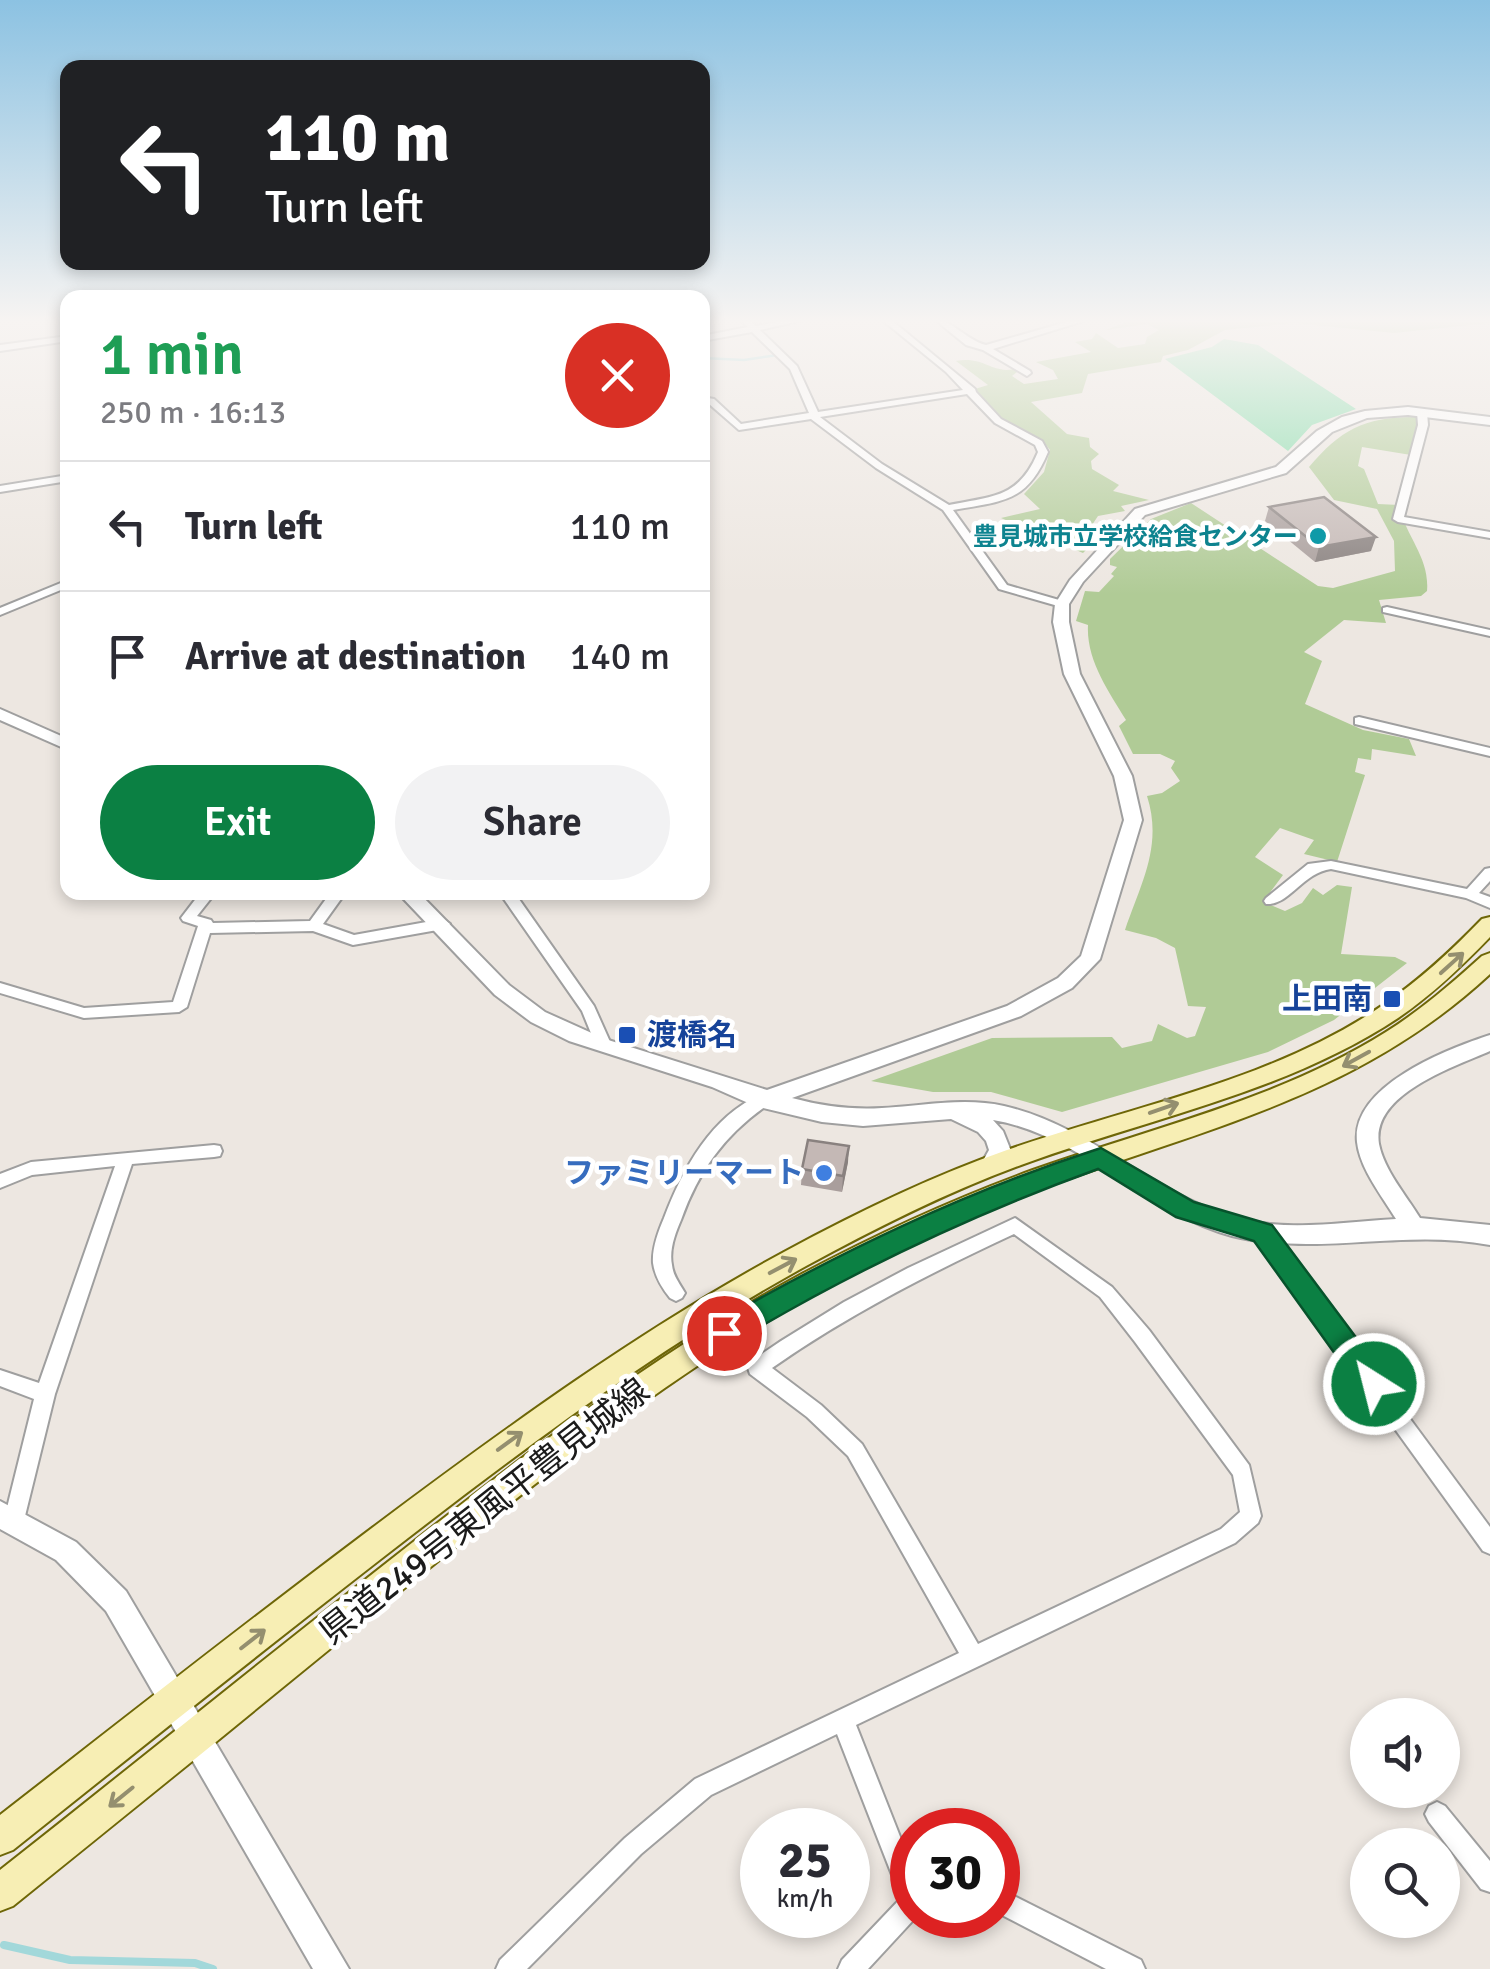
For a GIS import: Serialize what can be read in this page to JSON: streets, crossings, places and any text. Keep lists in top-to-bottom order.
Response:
{
  "streets": {
    "main road": ["県道249号東風平豊見城線"]
  },
  "places": {
    "other": ["豊見城市立学校給食センター", "ファミリーマート"],
    "transit": ["上田南", "渡橋名"]
  },
  "page": {
    "turn": ["110 m", "Turn left"],
    "heading": ["1 min", "250 m · 16:13"],
    "list": [
      {
        "name": "Turn left",
        "value": "110 m"
      },
      {
        "name": "Arrive at destination",
        "value": "140 m"
      }
    ],
    "buttons": ["Exit", "Share"],
    "speed": "25 km/h",
    "limit": "30"
  }
}
